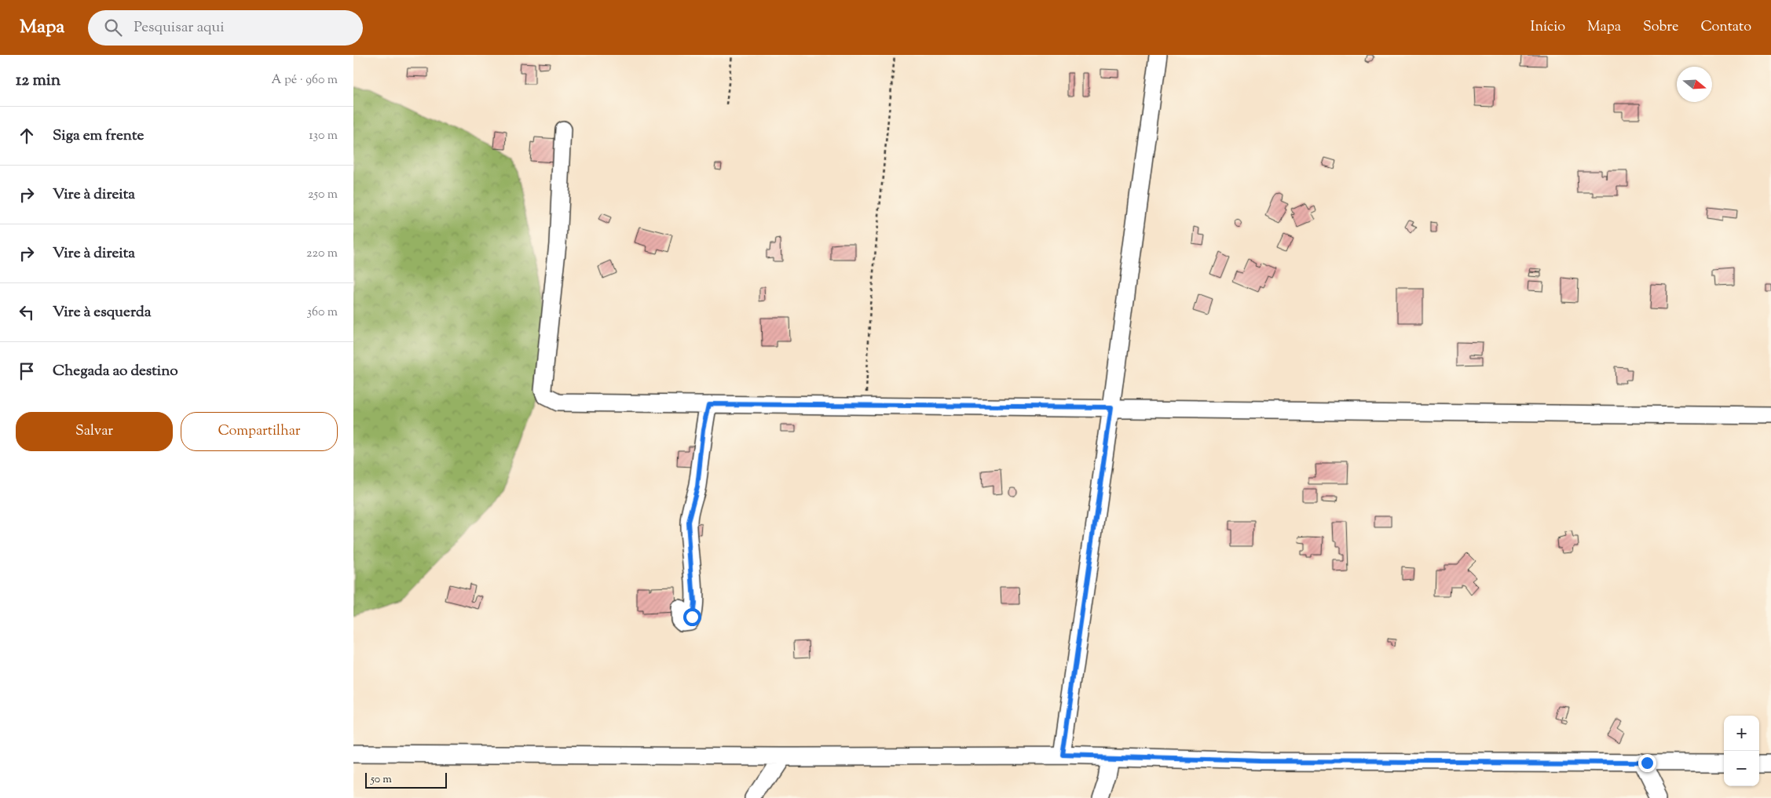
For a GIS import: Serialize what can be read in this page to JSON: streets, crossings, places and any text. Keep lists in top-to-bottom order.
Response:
{
  "scale_bar": "50 m",
  "north": "right",
  "page": {
    "header": "Mapa",
    "search": "Pesquisar aqui",
    "nav": [
      "Início",
      "Mapa",
      "Sobre",
      "Contato"
    ],
    "heading": ["12 min", "A pé · 960 m"],
    "list": [
      ["Siga em frente", "130 m"],
      ["Vire à direita", "250 m"],
      ["Vire à direita", "220 m"],
      ["Vire à esquerda", "360 m"],
      "Chegada ao destino"
    ],
    "buttons": ["Salvar", "Compartilhar"],
    "map_buttons": ["+", "−"],
    "scale": "50 m"
  }
}
